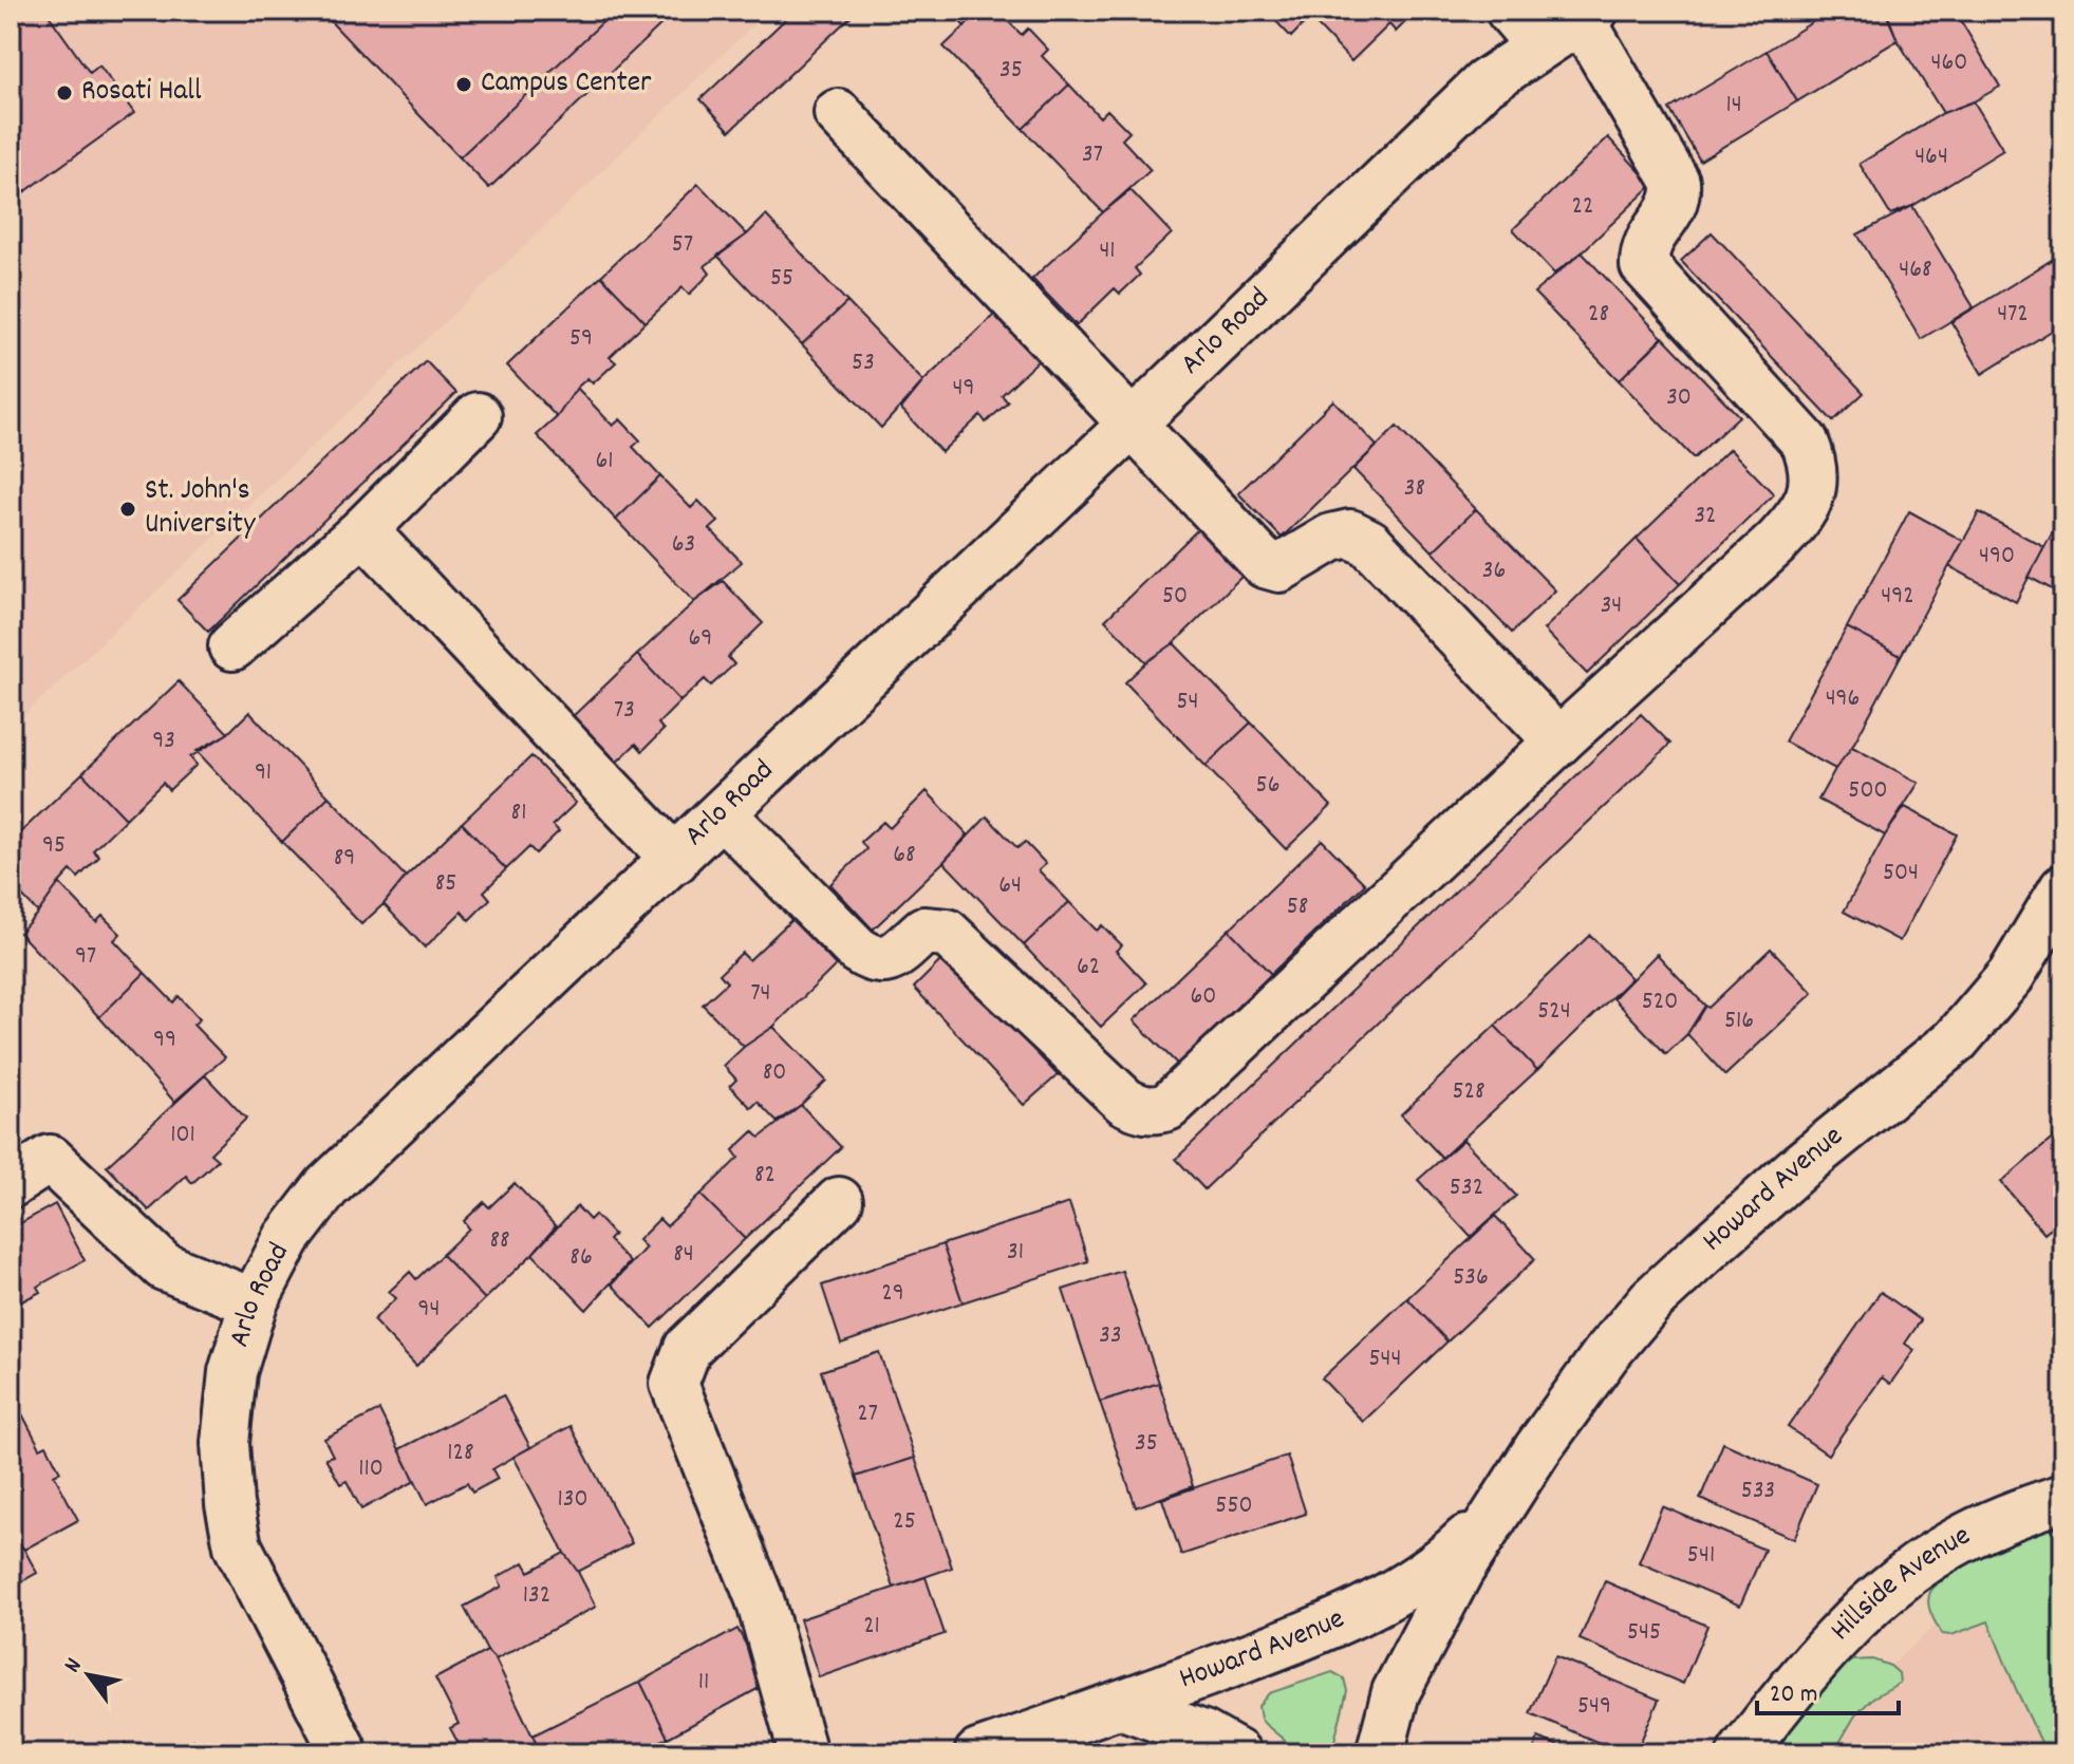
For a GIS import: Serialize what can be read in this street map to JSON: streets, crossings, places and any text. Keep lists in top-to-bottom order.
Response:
{
  "streets": {
    "street": ["Arlo Road", "Howard Avenue", "Hillside Avenue"]
  },
  "places": ["Campus Center", "Rosati Hall", "St. John's University"],
  "house_numbers": [
    "460",
    "35",
    "14",
    "37",
    "464",
    "22",
    "57",
    "41",
    "468",
    "55",
    "28",
    "472",
    "59",
    "53",
    "49",
    "30",
    "61",
    "38",
    "32",
    "63",
    "490",
    "36",
    "50",
    "492",
    "34",
    "69",
    "496",
    "54",
    "73",
    "93",
    "91",
    "56",
    "500",
    "81",
    "95",
    "68",
    "89",
    "504",
    "85",
    "64",
    "58",
    "97",
    "62",
    "74",
    "60",
    "520",
    "524",
    "516",
    "99",
    "80",
    "528",
    "101",
    "82",
    "532",
    "88",
    "31",
    "84",
    "86",
    "536",
    "29",
    "94",
    "33",
    "544",
    "27",
    "35",
    "128",
    "110",
    "533",
    "130",
    "550",
    "25",
    "541",
    "132",
    "21",
    "545",
    "11",
    "549"
  ],
  "scale_bar": "20 m",
  "north": "top left"
}
